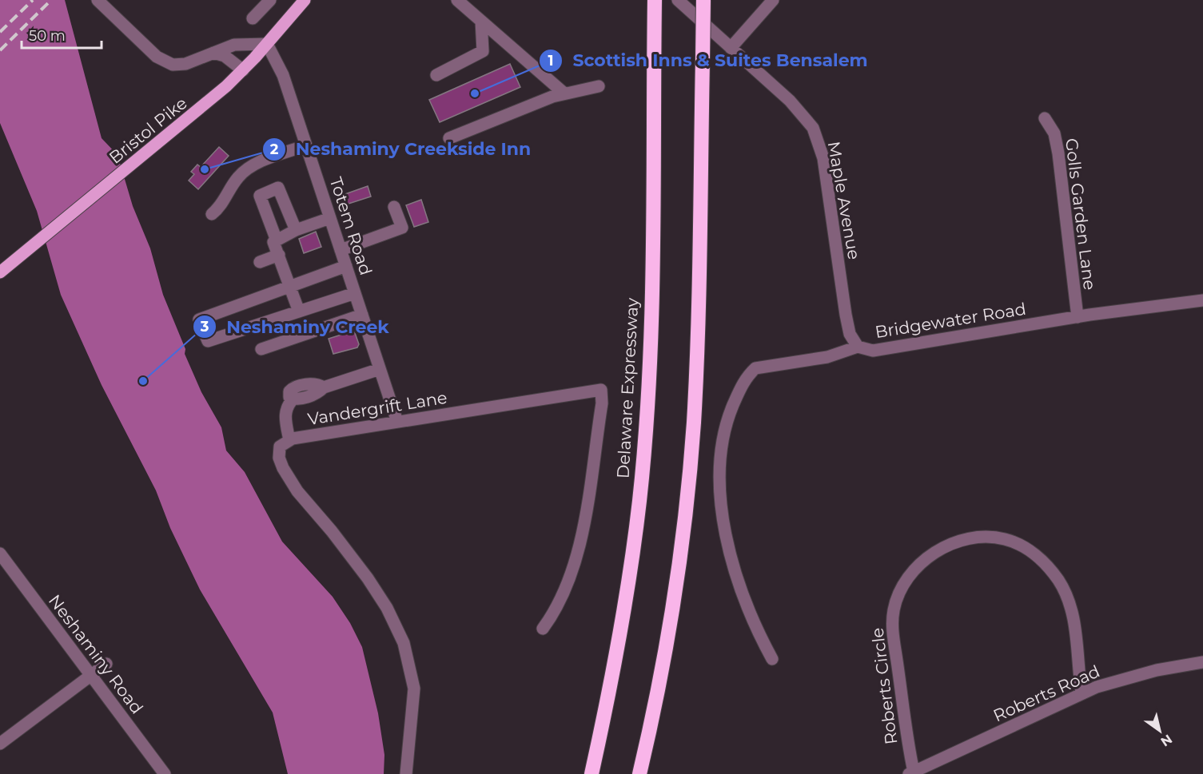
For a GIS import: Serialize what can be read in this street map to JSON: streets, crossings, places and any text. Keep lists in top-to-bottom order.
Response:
{
  "streets": {
    "highway": ["Delaware Expressway"],
    "main road": ["Bristol Pike"],
    "street": [
      "Maple Avenue",
      "Golls Garden Lane",
      "Totem Road",
      "Bridgewater Road",
      "Vandergrift Lane",
      "Neshaminy Road",
      "Roberts Circle",
      "Roberts Road"
    ]
  },
  "crossings": [
    ["Bristol Pike", "Totem Road"],
    ["Maple Avenue", "Bridgewater Road"],
    ["Golls Garden Lane", "Bridgewater Road"],
    ["Totem Road", "Vandergrift Lane"],
    ["Roberts Circle", "Roberts Road"]
  ],
  "places": ["Scottish Inns & Suites Bensalem", "Neshaminy Creekside Inn", "Neshaminy Creek"],
  "scale_bar": "50 m",
  "north": "bottom right"
}
